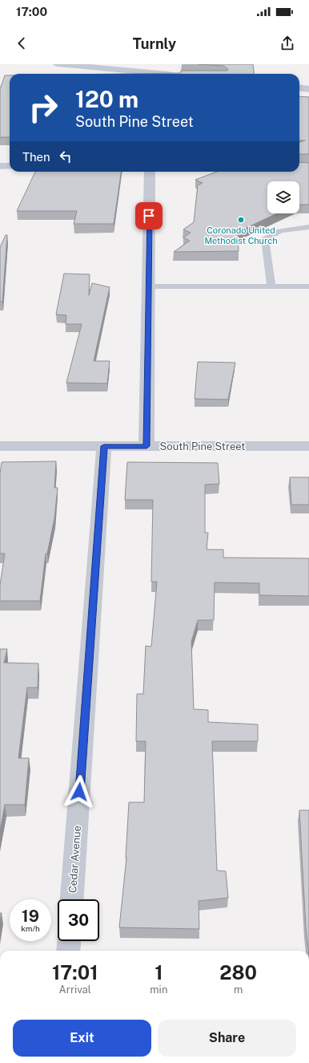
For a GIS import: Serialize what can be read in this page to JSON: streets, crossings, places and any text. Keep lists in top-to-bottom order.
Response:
{
  "streets": {
    "street": ["South Pine Street", "Cedar Avenue"]
  },
  "crossings": [
    ["South Pine Street", "Cedar Avenue"]
  ],
  "places": ["Coronado United Methodist Church"],
  "page": {
    "status": "17:00",
    "header": "Turnly",
    "turn": ["120 m", "South Pine Street"],
    "then": "Then",
    "speed": "19 km/h",
    "limit": "30",
    "eta": [
      "17:01",
      "Arrival",
      "1",
      "min",
      "280",
      "m"
    ],
    "buttons": ["Exit", "Share"]
  }
}
